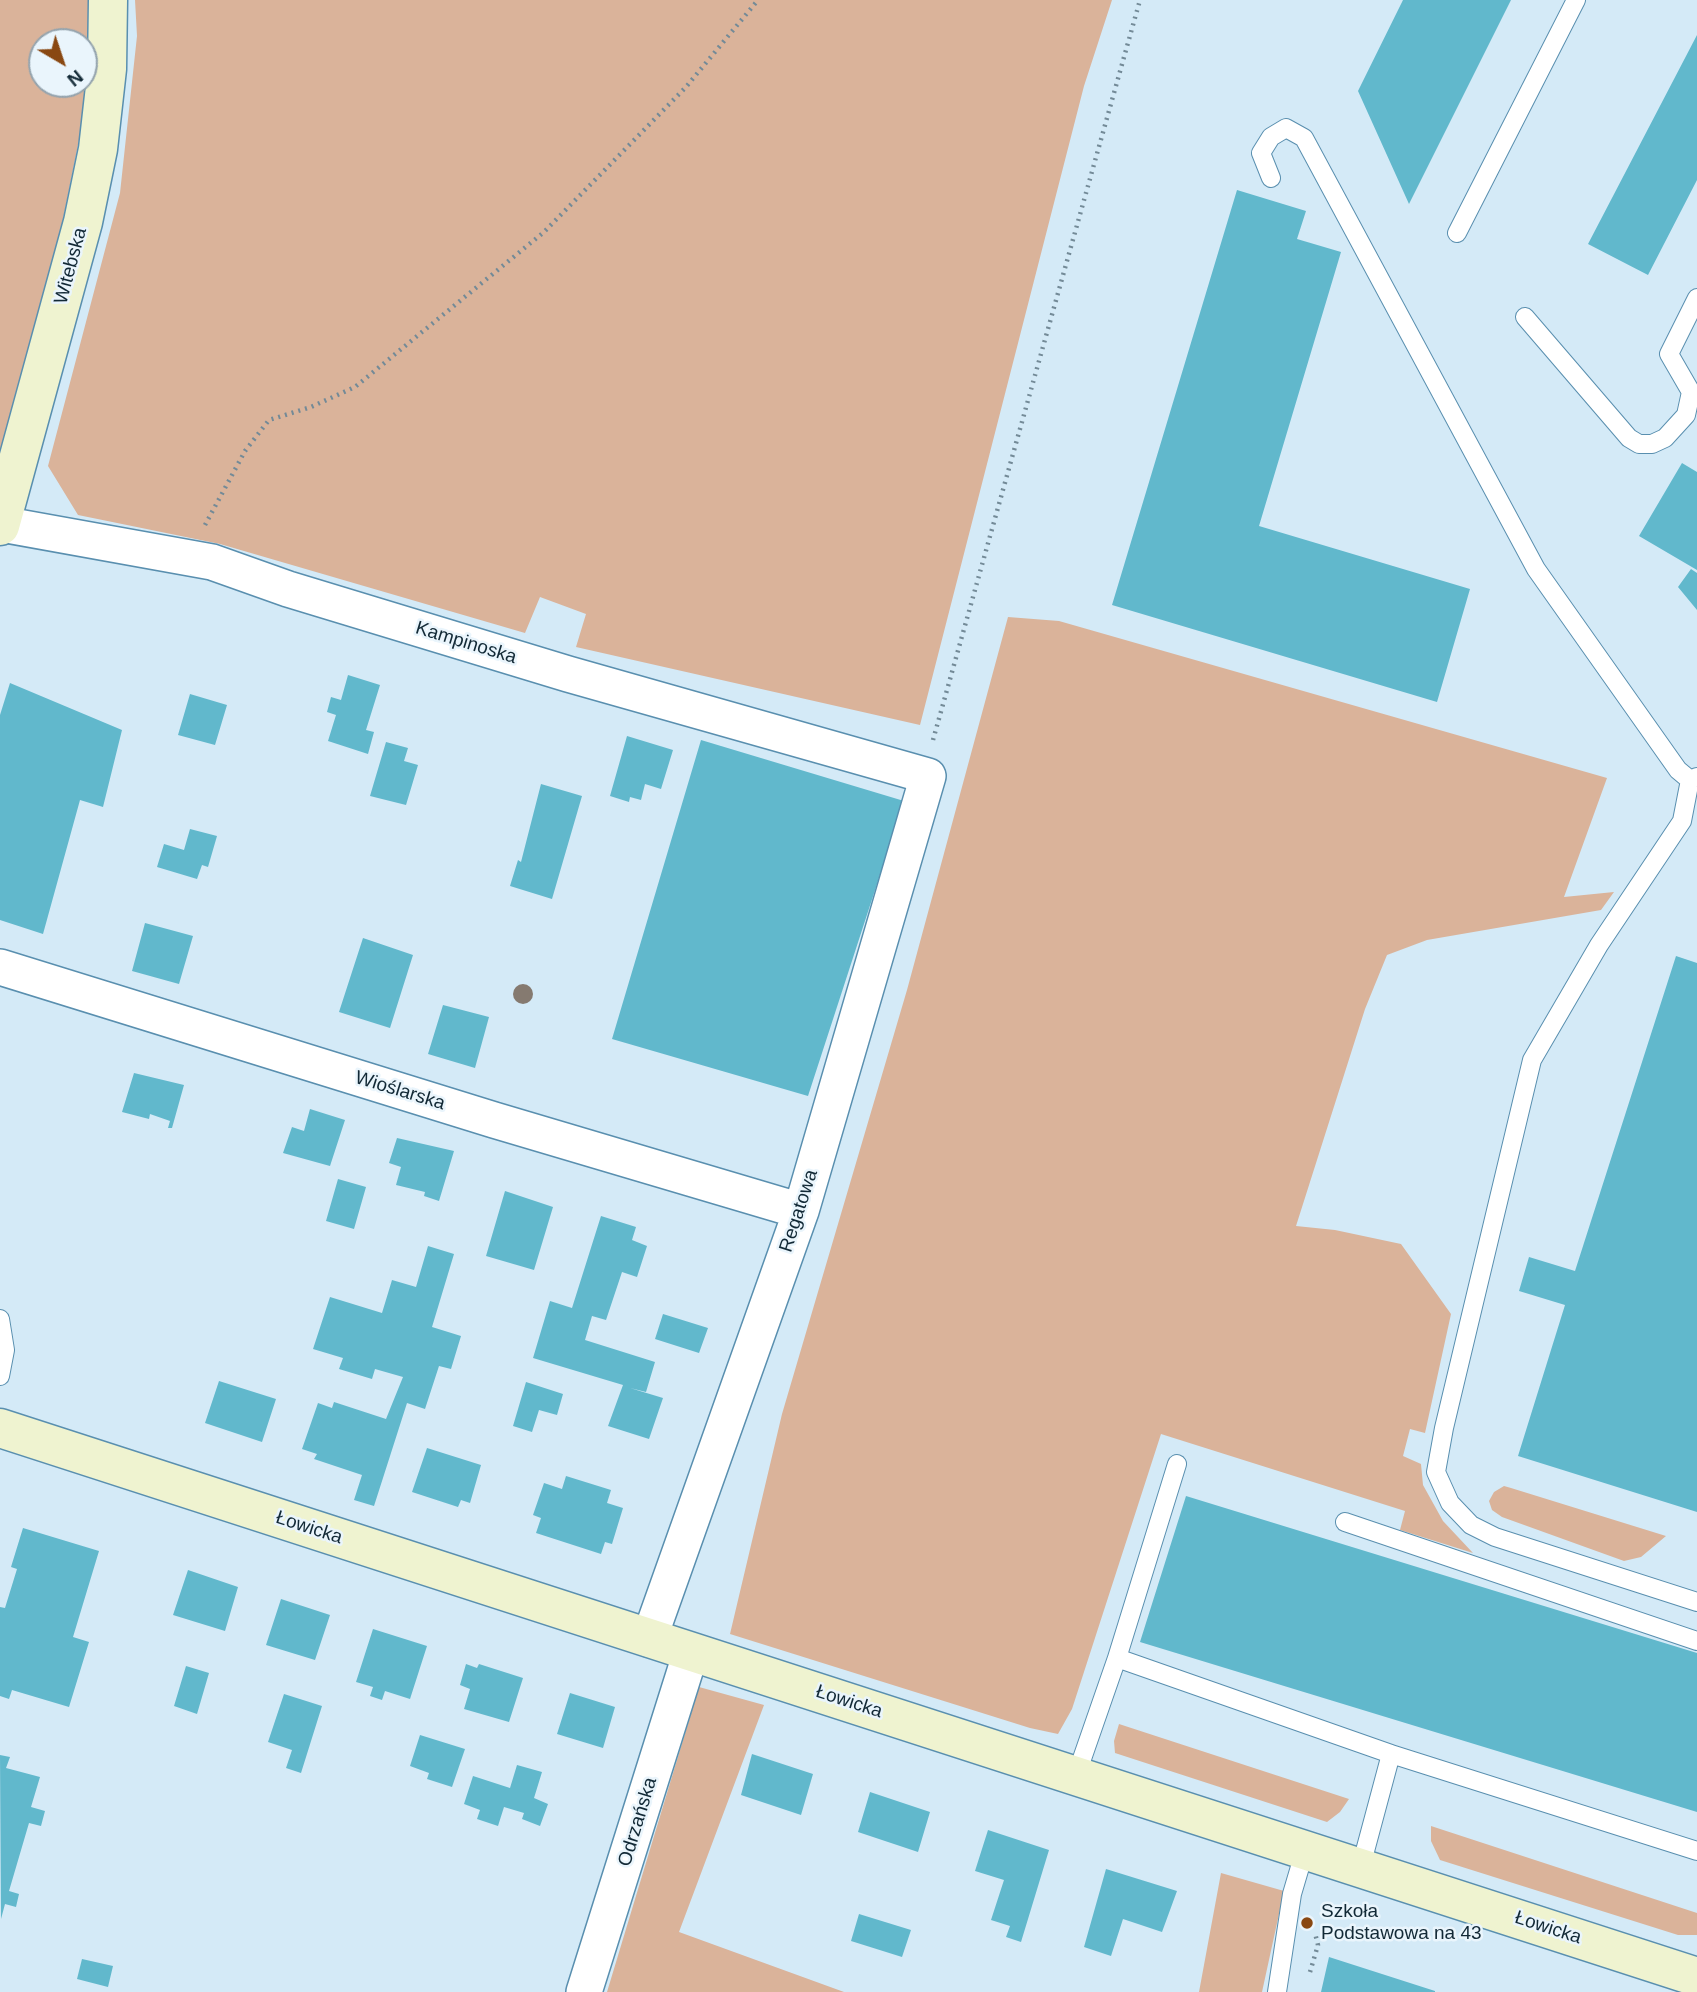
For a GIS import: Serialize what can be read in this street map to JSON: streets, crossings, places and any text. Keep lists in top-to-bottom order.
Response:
{
  "streets": {
    "street": [
      "Witebska",
      "Kampinoska",
      "Wioślarska",
      "Regatowa",
      "Łowicka",
      "Odrzańska"
    ]
  },
  "crossings": [
    ["Witebska", "Kampinoska"],
    ["Kampinoska", "Regatowa"],
    ["Wioślarska", "Regatowa"],
    ["Regatowa", "Łowicka"],
    ["Łowicka", "Odrzańska"]
  ],
  "places": ["Szkoła Podstawowa na 43"],
  "north": "bottom right"
}
